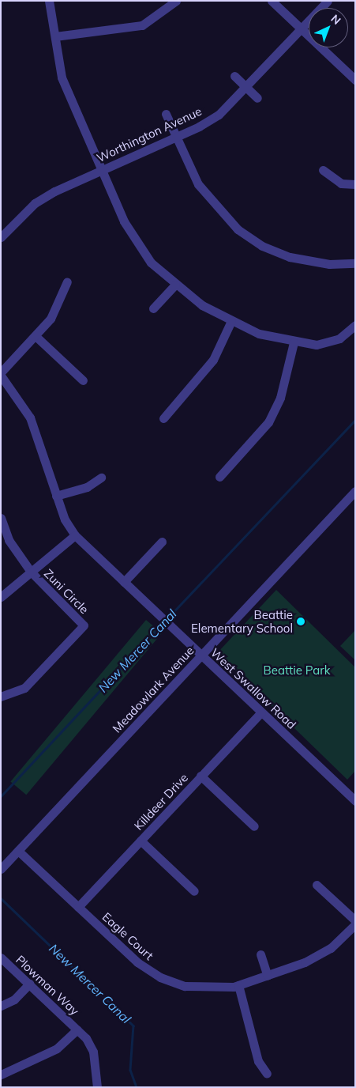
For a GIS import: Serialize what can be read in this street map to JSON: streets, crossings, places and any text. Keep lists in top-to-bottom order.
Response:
{
  "streets": {
    "street": [
      "Worthington Avenue",
      "Zuni Circle",
      "West Swallow Road",
      "Meadowlark Avenue",
      "Killdeer Drive",
      "Eagle Court",
      "Plowman Way"
    ]
  },
  "crossings": [
    ["West Swallow Road", "Meadowlark Avenue"],
    ["West Swallow Road", "Killdeer Drive"],
    ["Meadowlark Avenue", "Eagle Court"],
    ["Killdeer Drive", "Eagle Court"]
  ],
  "water": ["New Mercer Canal"],
  "parks": ["Beattie Park"],
  "places": ["Beattie Elementary School"],
  "north": "top right"
}
